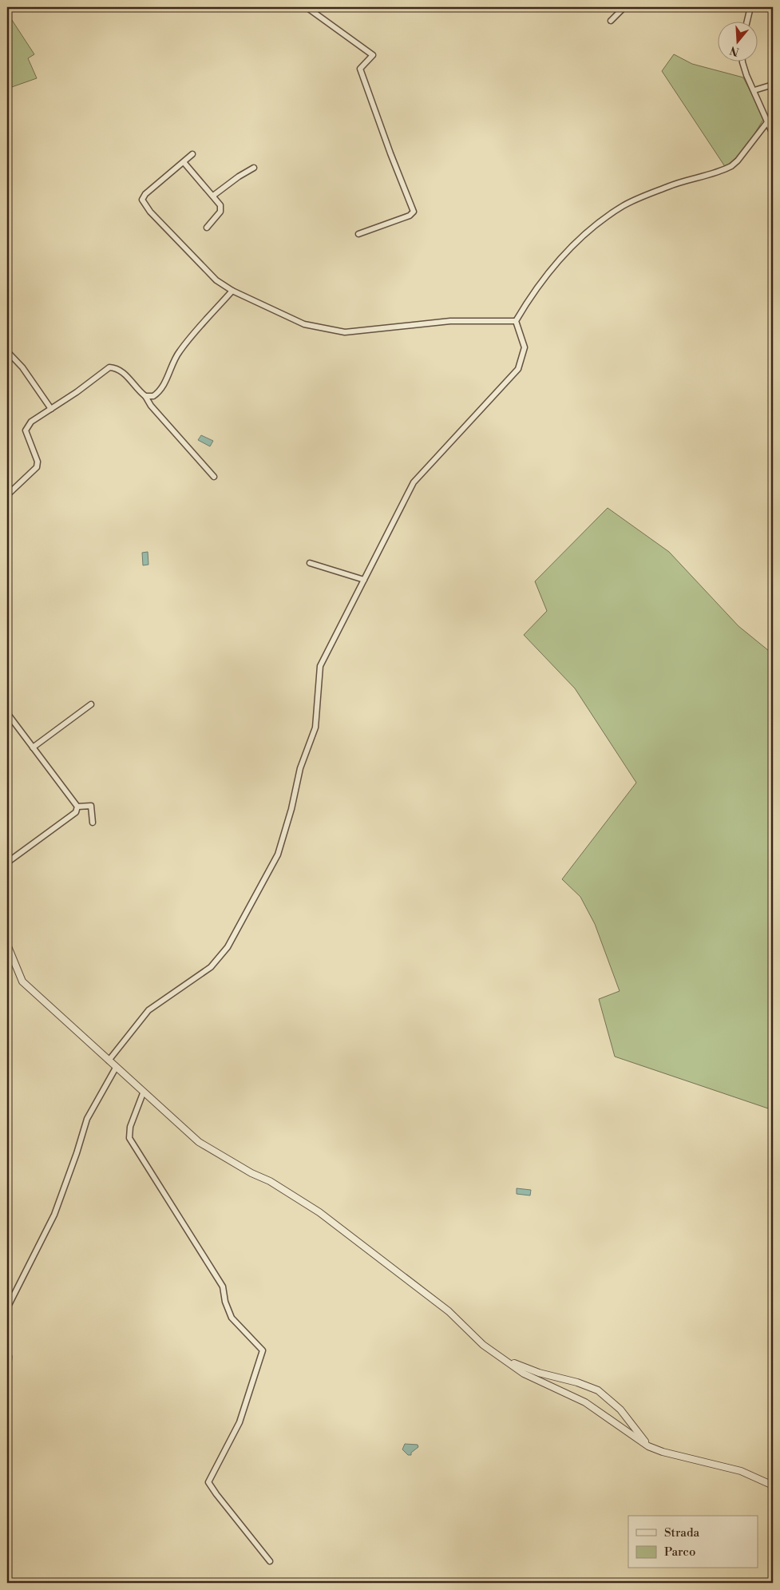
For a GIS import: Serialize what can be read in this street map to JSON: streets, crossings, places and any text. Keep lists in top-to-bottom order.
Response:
{
  "legend": ["Strada", "Parco"],
  "north": "bottom"
}
